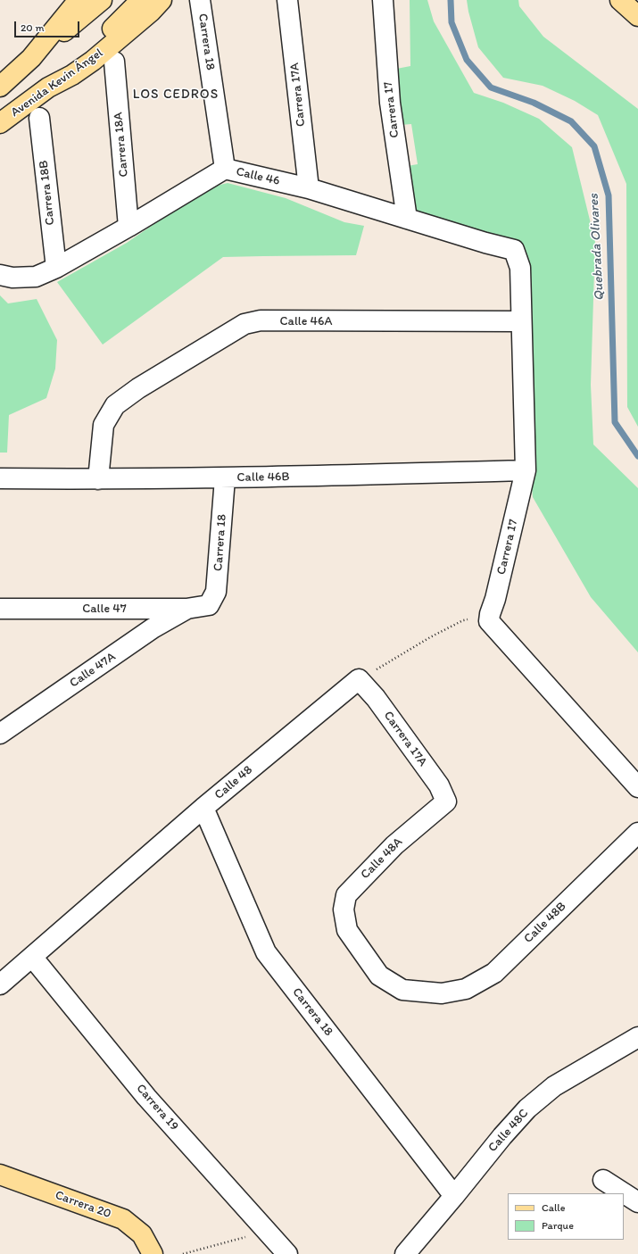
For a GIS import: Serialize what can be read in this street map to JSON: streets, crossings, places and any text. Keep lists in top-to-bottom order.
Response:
{
  "streets": {
    "main road": ["Avenida Kevin Ángel", "Carrera 20"],
    "street": [
      "Carrera 18",
      "Carrera 17A",
      "Carrera 17",
      "Carrera 18A",
      "Calle 46",
      "Carrera 18B",
      "Calle 46A",
      "Calle 46B",
      "Calle 47",
      "Calle 47A",
      "Calle 48",
      "Calle 48A",
      "Calle 48B",
      "Carrera 19",
      "Calle 48C"
    ]
  },
  "crossings": [
    ["Carrera 18", "Calle 46"],
    ["Carrera 18", "Calle 46B"],
    ["Carrera 18", "Calle 47"],
    ["Carrera 18", "Calle 48"],
    ["Carrera 18", "Calle 48C"],
    ["Carrera 17A", "Calle 46"],
    ["Carrera 17A", "Calle 48"],
    ["Carrera 17A", "Calle 48A"],
    ["Carrera 17", "Calle 46"],
    ["Carrera 17", "Calle 46A"],
    ["Carrera 17", "Calle 46B"],
    ["Carrera 18A", "Calle 46"],
    ["Calle 46", "Carrera 18B"],
    ["Calle 46A", "Calle 46B"],
    ["Calle 47", "Calle 47A"],
    ["Calle 48", "Carrera 19"],
    ["Calle 48A", "Calle 48B"]
  ],
  "districts": ["LOS CEDROS"],
  "water": ["Quebrada Olivares"],
  "legend": ["Calle", "Parque"],
  "scale_bar": "20 m"
}
